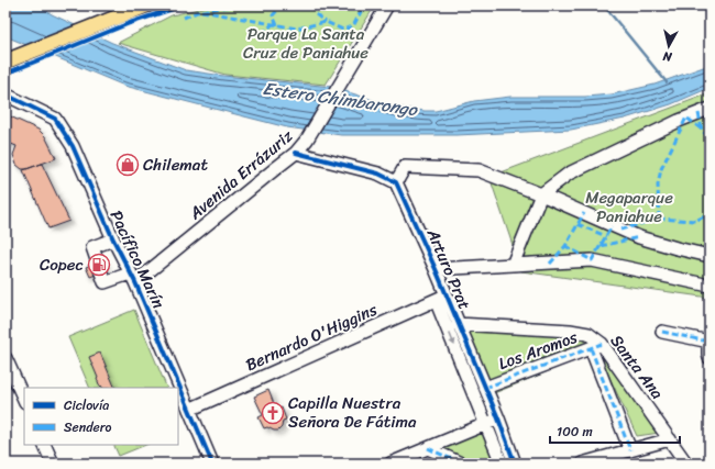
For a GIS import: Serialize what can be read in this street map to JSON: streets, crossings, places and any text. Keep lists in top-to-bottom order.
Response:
{
  "streets": {
    "street": [
      "Avenida Errázuriz",
      "Pacífico Marín",
      "Arturo Prat",
      "Bernardo O'Higgins",
      "Los Aromos",
      "Santa Ana"
    ]
  },
  "crossings": [
    ["Avenida Errázuriz", "Pacífico Marín"],
    ["Pacífico Marín", "Bernardo O'Higgins"],
    ["Arturo Prat", "Bernardo O'Higgins"],
    ["Arturo Prat", "Los Aromos"],
    ["Arturo Prat", "Santa Ana"],
    ["Los Aromos", "Santa Ana"]
  ],
  "water": ["Estero Chimbarongo"],
  "parks": ["Parque La Santa Cruz de Paniahue", "Megaparque Paniahue"],
  "places": {
    "shop": ["Chilemat"],
    "fuel station": ["Copec"],
    "church": ["Capilla Nuestra Señora De Fátima"]
  },
  "legend": ["Ciclovía", "Sendero"],
  "scale_bar": "100 m",
  "north": "bottom"
}
